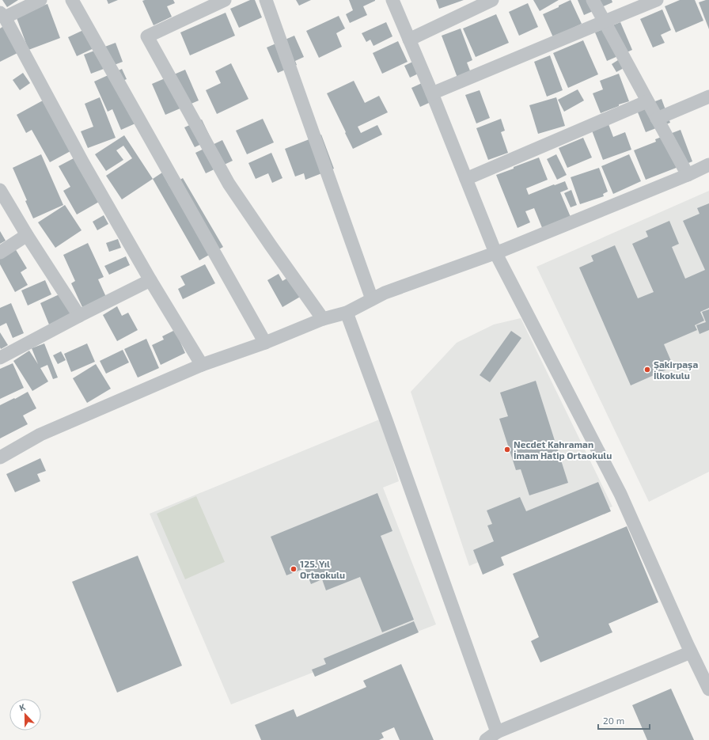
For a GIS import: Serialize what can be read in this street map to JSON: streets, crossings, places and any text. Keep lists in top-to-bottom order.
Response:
{
  "places": ["Şakirpaşa İlkokulu", "Necdet Kahraman İmam Hatip Ortaokulu", "125. Yıl Ortaokulu"],
  "scale_bar": "20 m",
  "north": "top"
}
